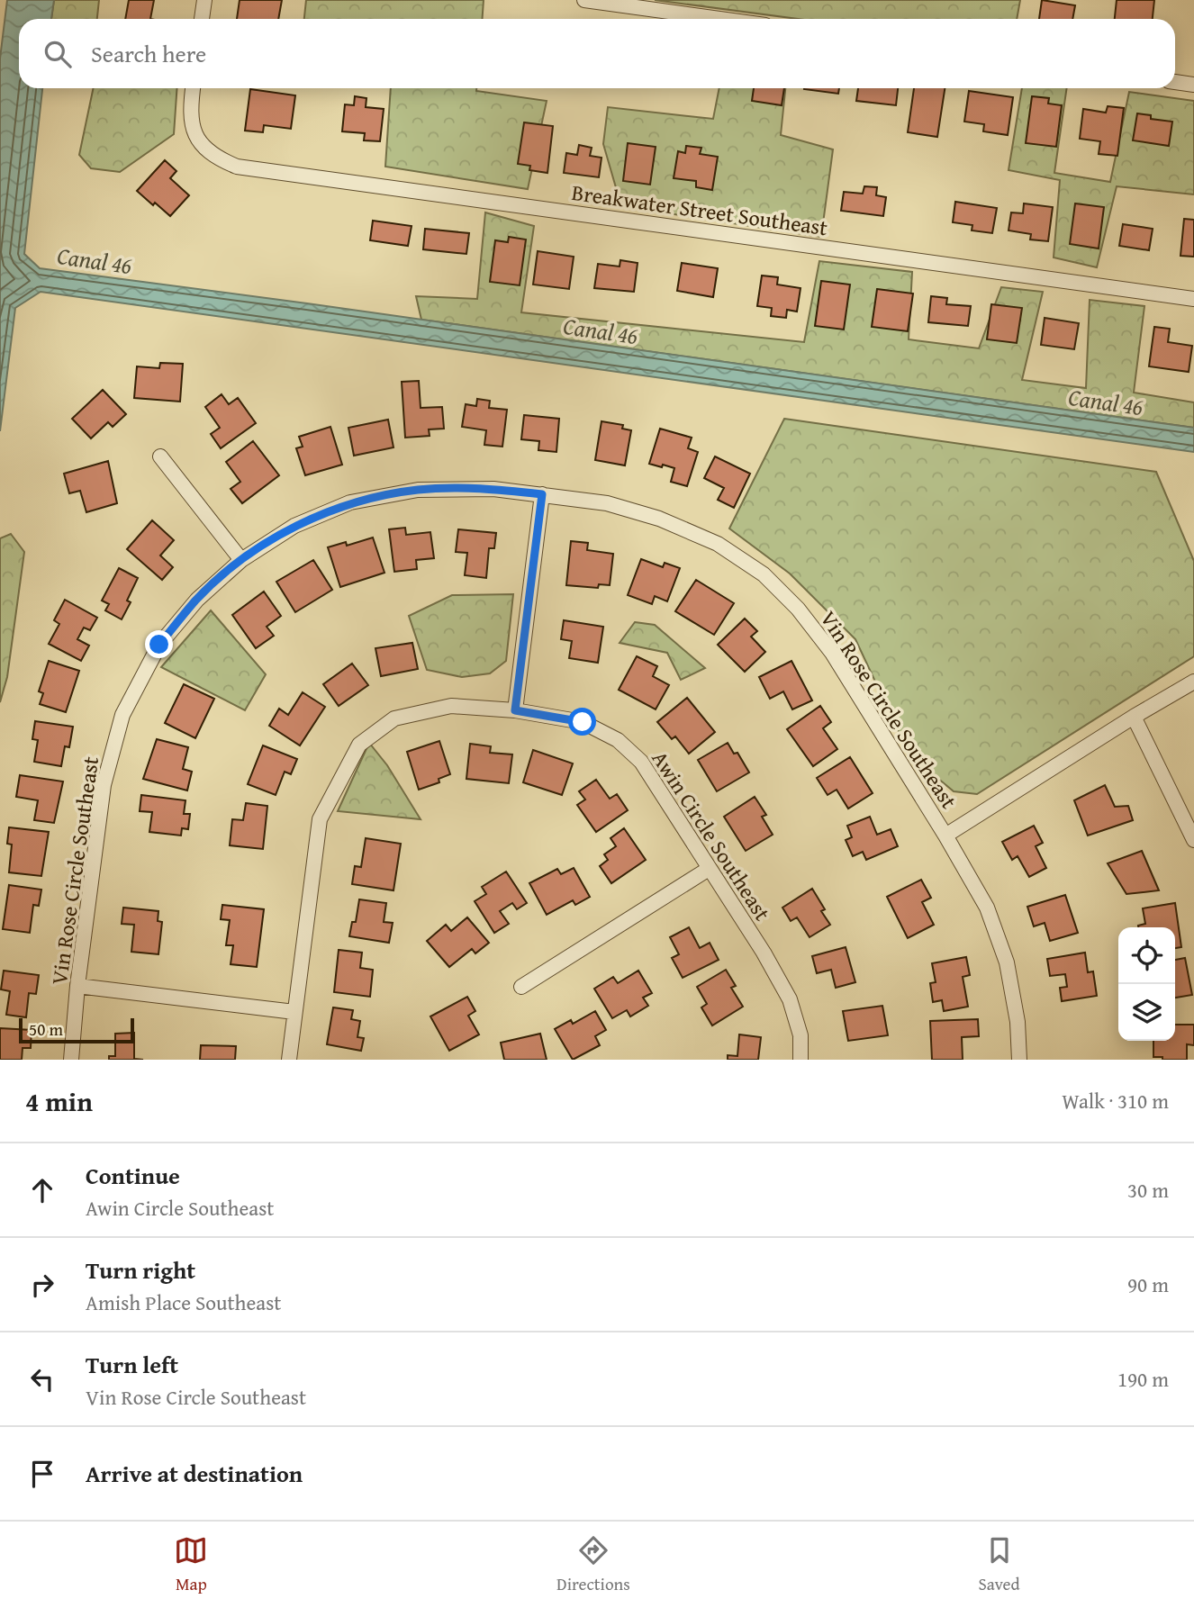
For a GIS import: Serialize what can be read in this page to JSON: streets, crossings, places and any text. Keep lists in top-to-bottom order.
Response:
{
  "streets": {
    "street": ["Breakwater Street Southeast", "Vin Rose Circle Southeast", "Awin Circle Southeast"]
  },
  "water": ["Canal 46"],
  "scale_bar": "50 m",
  "page": {
    "search": "Search here",
    "scale": "50 m",
    "heading": ["4 min", "Walk · 310 m"],
    "list": [
      ["Continue", "Awin Circle Southeast", "30 m"],
      ["Turn right", "Amish Place Southeast", "90 m"],
      ["Turn left", "Vin Rose Circle Southeast", "190 m"],
      "Arrive at destination"
    ],
    "nav": ["Map", "Directions", "Saved"]
  }
}
